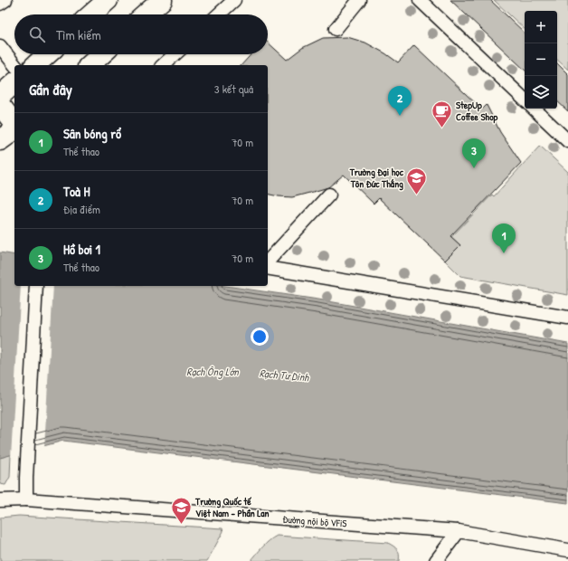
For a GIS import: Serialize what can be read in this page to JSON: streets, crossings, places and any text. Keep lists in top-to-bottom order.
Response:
{
  "streets": {
    "lane": ["Đường nội bộ VFiS"]
  },
  "water": ["Rạch Ông Lớn", "Rạch Tư Dinh"],
  "places": {
    "cafe": ["StepUp Coffee Shop"],
    "school or university": ["Trường Đại học Tôn Đức Thắng", "Trường Quốc tế Việt Nam - Phần Lan"]
  },
  "page": {
    "map_buttons": ["+", "−"],
    "search": "Tìm kiếm",
    "heading": ["Gần đây", "3 kết quả"],
    "pins": ["2", "3", "1"],
    "list": [
      {
        "mark": "1",
        "name": "Sân bóng rổ",
        "note": "Thể thao",
        "value": "70 m"
      },
      {
        "mark": "2",
        "name": "Toà H",
        "note": "Địa điểm",
        "value": "70 m"
      },
      {
        "mark": "3",
        "name": "Hồ bơi 1",
        "note": "Thể thao",
        "value": "70 m"
      }
    ]
  }
}
